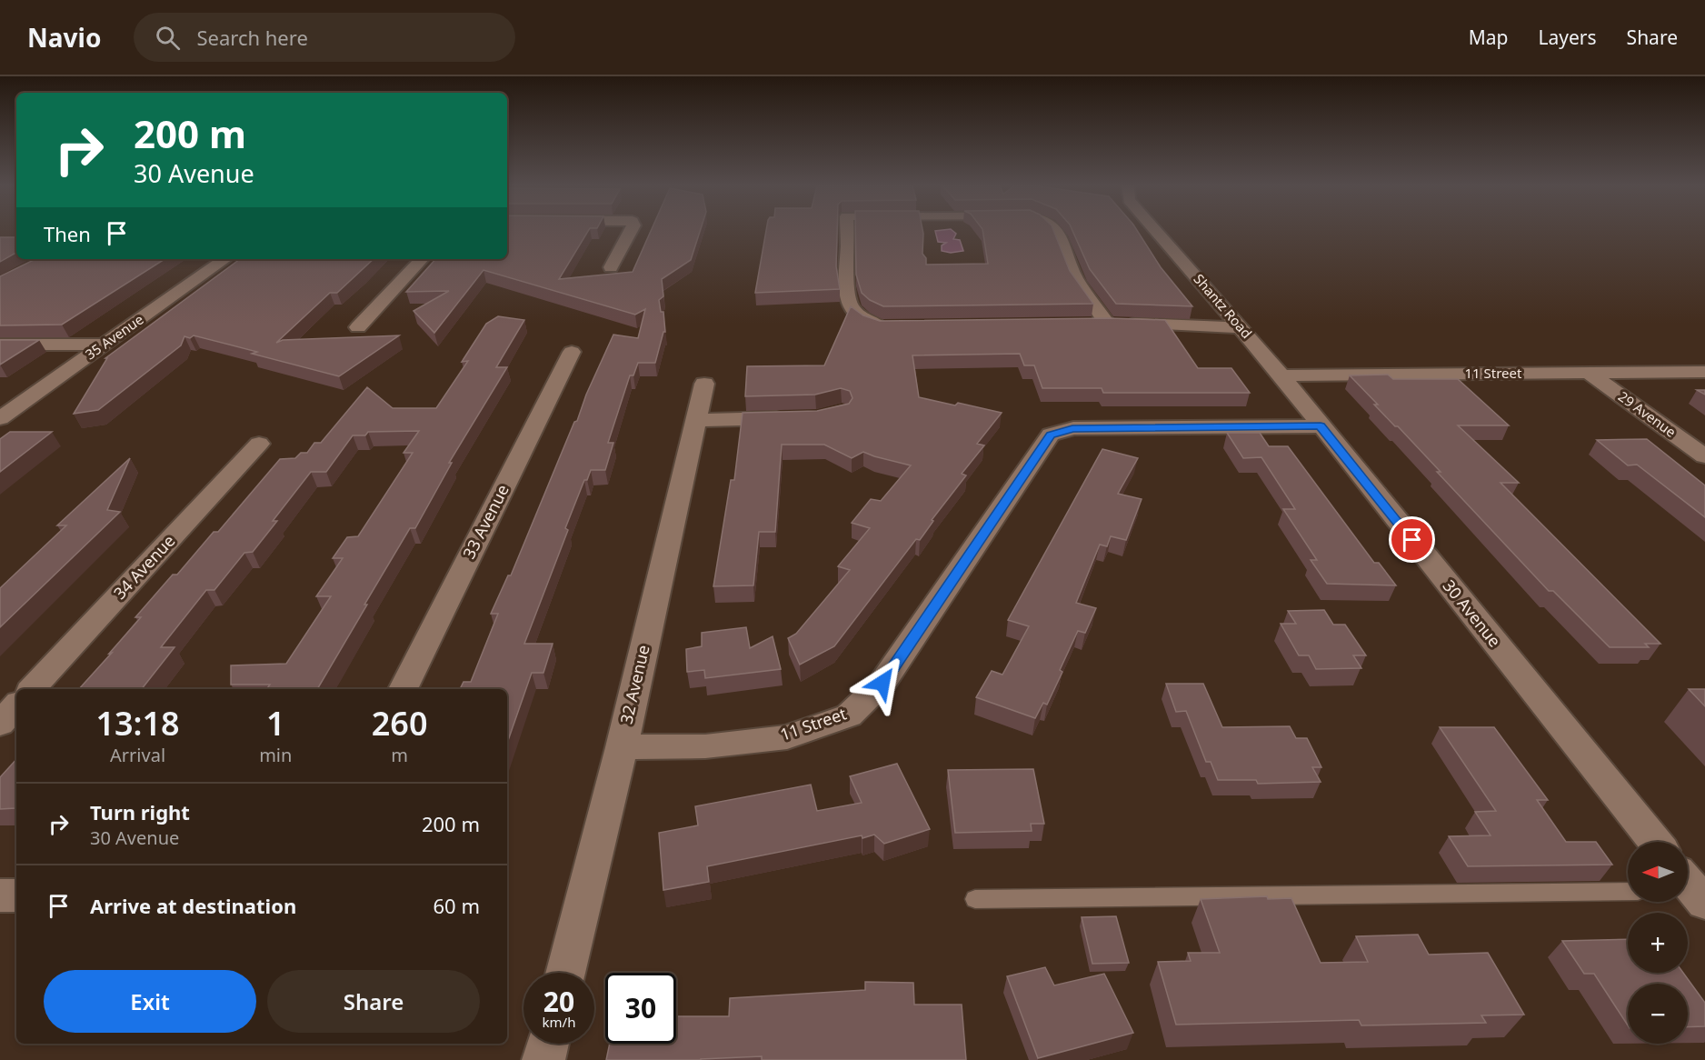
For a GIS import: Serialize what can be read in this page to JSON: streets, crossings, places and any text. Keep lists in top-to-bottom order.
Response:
{
  "streets": {
    "street": [
      "Shantz Road",
      "35 Avenue",
      "11 Street",
      "29 Avenue",
      "33 Avenue",
      "34 Avenue",
      "30 Avenue",
      "32 Avenue"
    ]
  },
  "crossings": [
    ["Shantz Road", "11 Street"],
    ["Shantz Road", "30 Avenue"],
    ["11 Street", "29 Avenue"],
    ["11 Street", "30 Avenue"],
    ["11 Street", "32 Avenue"]
  ],
  "north": "left",
  "page": {
    "header": "Navio",
    "search": "Search here",
    "nav": ["Map", "Layers", "Share"],
    "turn": ["200 m", "30 Avenue"],
    "then": "Then",
    "eta": [
      "13:18",
      "Arrival",
      "1",
      "min",
      "260",
      "m"
    ],
    "list": [
      {
        "name": "Turn right",
        "note": "30 Avenue",
        "value": "200 m"
      },
      {
        "name": "Arrive at destination",
        "value": "60 m"
      }
    ],
    "map_buttons": ["+", "−"],
    "buttons": ["Exit", "Share"],
    "speed": "20 km/h",
    "limit": "30"
  }
}
